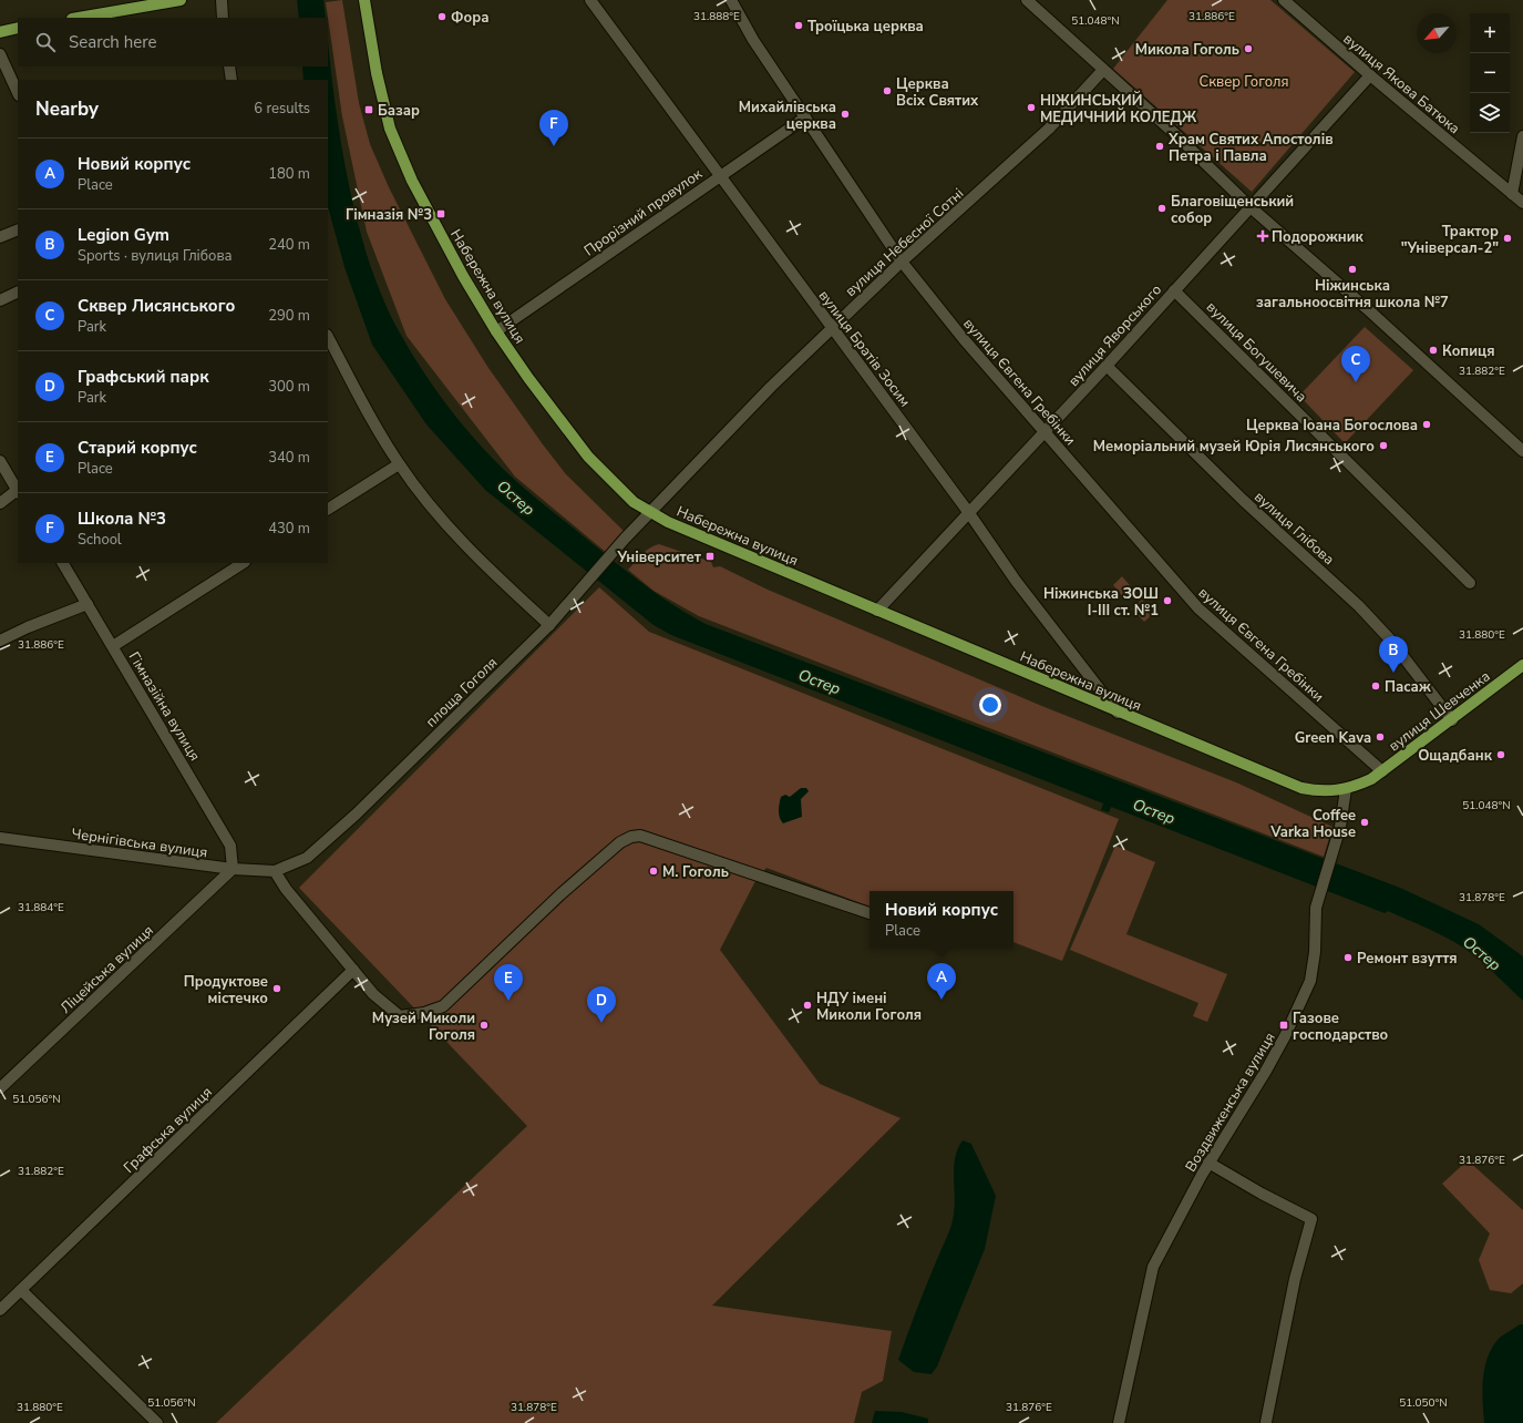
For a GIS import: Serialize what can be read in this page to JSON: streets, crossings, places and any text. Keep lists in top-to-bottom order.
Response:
{
  "streets": {
    "main road": ["Набережна вулиця", "вулиця Шевченка"],
    "street": [
      "вулиця Якова Батюка",
      "Прорізний провулок",
      "вулиця Небесної Сотні",
      "вулиця Яворського",
      "вулиця Братів Зосим",
      "вулиця Богушевича",
      "вулиця Євгена Гребінки",
      "вулиця Глібова",
      "площа Гоголя",
      "Гімназійна вулиця",
      "Чернігівська вулиця",
      "Ліцейська вулиця",
      "Воздвиженська вулиця",
      "Графська вулиця"
    ]
  },
  "crossings": [
    ["вулиця Якова Батюка", "вулиця Яворського"],
    ["Прорізний провулок", "Набережна вулиця"],
    ["Прорізний провулок", "вулиця Братів Зосим"],
    ["Прорізний провулок", "вулиця Євгена Гребінки"],
    ["вулиця Небесної Сотні", "Набережна вулиця"],
    ["вулиця Небесної Сотні", "вулиця Братів Зосим"],
    ["вулиця Небесної Сотні", "вулиця Євгена Гребінки"],
    ["вулиця Небесної Сотні", "площа Гоголя"],
    ["Набережна вулиця", "вулиця Яворського"],
    ["Набережна вулиця", "вулиця Братів Зосим"],
    ["Набережна вулиця", "площа Гоголя"],
    ["Набережна вулиця", "вулиця Шевченка"],
    ["Набережна вулиця", "Воздвиженська вулиця"],
    ["вулиця Яворського", "вулиця Братів Зосим"],
    ["вулиця Яворського", "вулиця Богушевича"],
    ["вулиця Яворського", "вулиця Євгена Гребінки"],
    ["вулиця Яворського", "вулиця Глібова"],
    ["вулиця Євгена Гребінки", "вулиця Шевченка"],
    ["вулиця Глібова", "вулиця Шевченка"],
    ["площа Гоголя", "Чернігівська вулиця"],
    ["Гімназійна вулиця", "Чернігівська вулиця"],
    ["Гімназійна вулиця", "Ліцейська вулиця"],
    ["Чернігівська вулиця", "Ліцейська вулиця"]
  ],
  "water": ["Остер"],
  "parks": ["Сквер Гоголя"],
  "places": {
    "other": [
      "Фора",
      "Троїцька церква",
      "Микола Гоголь",
      "Церква Всіх Святих",
      "НІЖИНСЬКИЙ МЕДИЧНИЙ КОЛЕДЖ",
      "Михайлівська церква",
      "Храм Святих Апостолів Петра і Павла",
      "Благовіщенський собор",
      "Трактор \"Універсал-2\"",
      "Ніжинська загальноосвітня школа №7",
      "Копиця",
      "Церква Іоана Богослова",
      "Меморіальний музей Юрія Лисянського",
      "Ніжинська ЗОШ І-ІІІ ст. №1",
      "Пасаж",
      "Green Kava",
      "Ощадбанк",
      "Coffee Varka House",
      "М. Гоголь",
      "Ремонт взуття",
      "Продуктове містечко",
      "НДУ імені Миколи Гоголя",
      "Музей Миколи Гоголя"
    ],
    "transit": [
      "Базар",
      "Гімназія №3",
      "Університет",
      "Газове господарство"
    ],
    "health": ["Подорожник"]
  },
  "north": "bottom left",
  "page": {
    "map_buttons": ["+", "−"],
    "search": "Search here",
    "heading": ["Nearby", "6 results"],
    "pins": [
      "F",
      "C",
      "B",
      "A",
      "E",
      "D"
    ],
    "list": [
      {
        "mark": "A",
        "name": "Новий корпус",
        "note": "Place",
        "value": "180 m"
      },
      {
        "mark": "B",
        "name": "Legion Gym",
        "note": "Sports · вулиця Глібова",
        "value": "240 m"
      },
      {
        "mark": "C",
        "name": "Сквер Лисянського",
        "note": "Park",
        "value": "290 m"
      },
      {
        "mark": "D",
        "name": "Графський парк",
        "note": "Park",
        "value": "300 m"
      },
      {
        "mark": "E",
        "name": "Старий корпус",
        "note": "Place",
        "value": "340 m"
      },
      {
        "mark": "F",
        "name": "Школа №3",
        "note": "School",
        "value": "430 m"
      }
    ],
    "popup": ["Новий корпус", "Place"]
  },
  "coordinates": [
    "31.888°E",
    "31.886°E",
    "51.048°N",
    "31.882°E",
    "31.880°E",
    "31.878°E",
    "31.884°E",
    "51.056°N",
    "31.876°E",
    "51.050°N"
  ]
}
